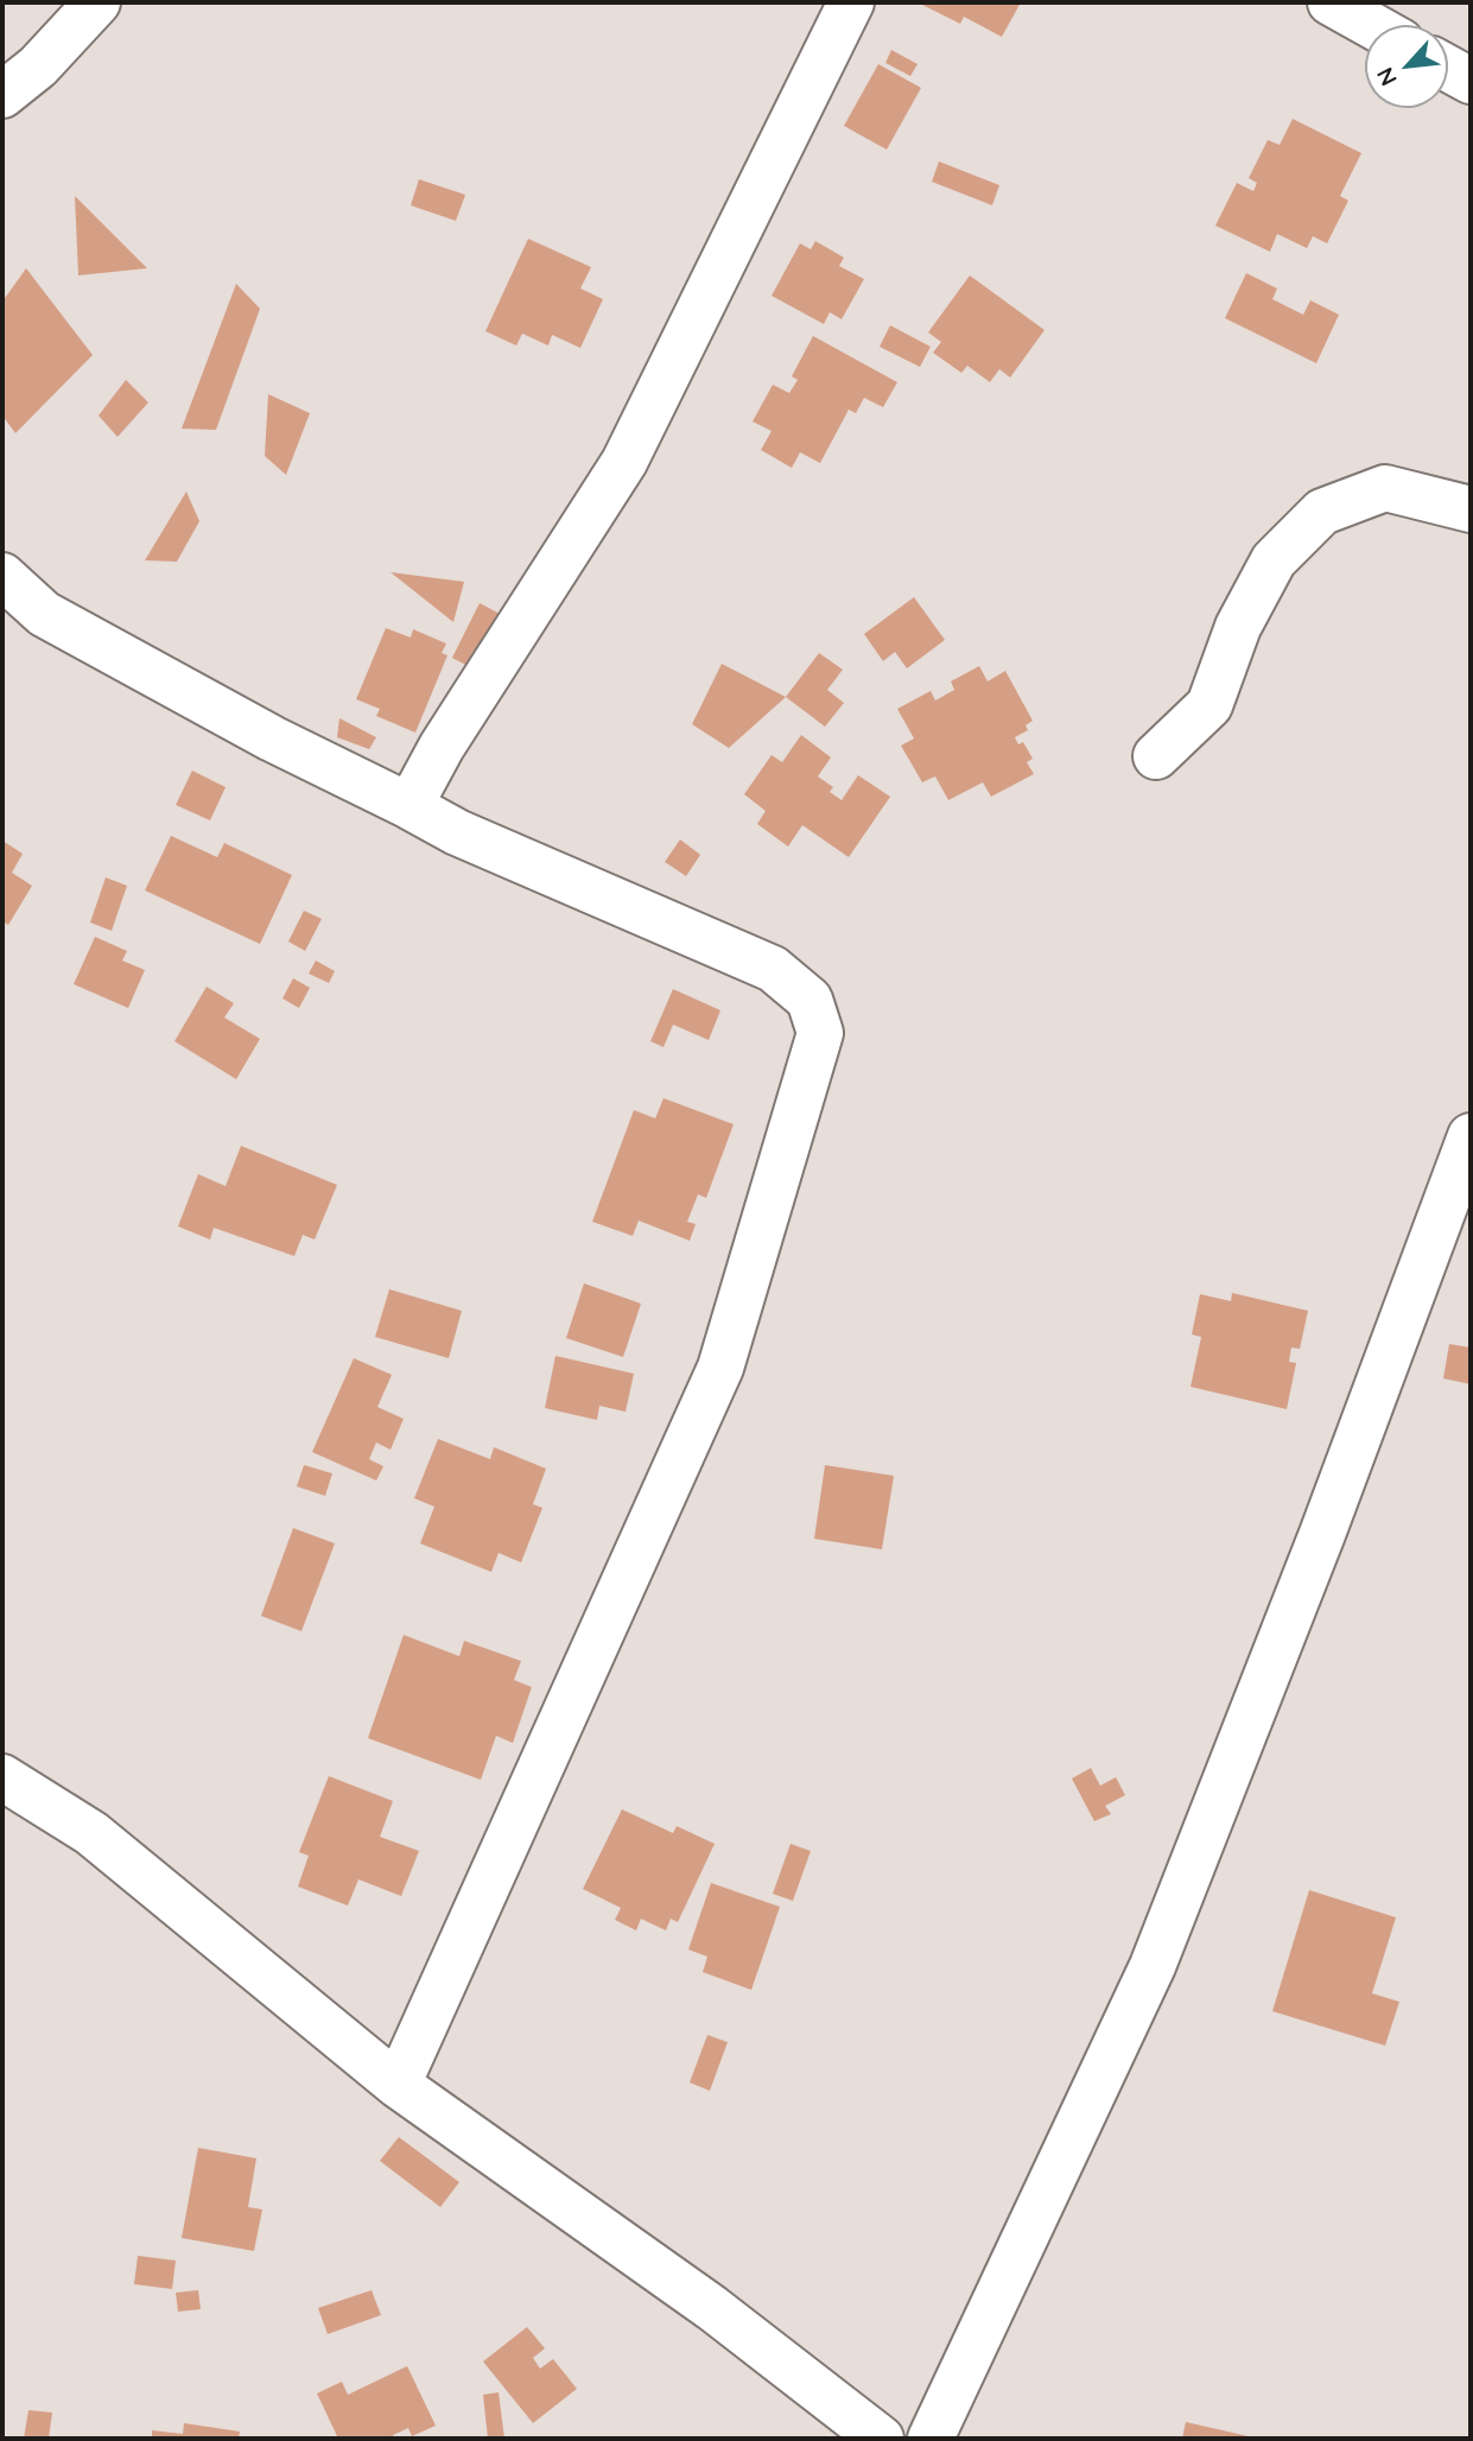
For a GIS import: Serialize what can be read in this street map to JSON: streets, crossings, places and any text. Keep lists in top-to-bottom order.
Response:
{
  "north": "bottom left"
}
